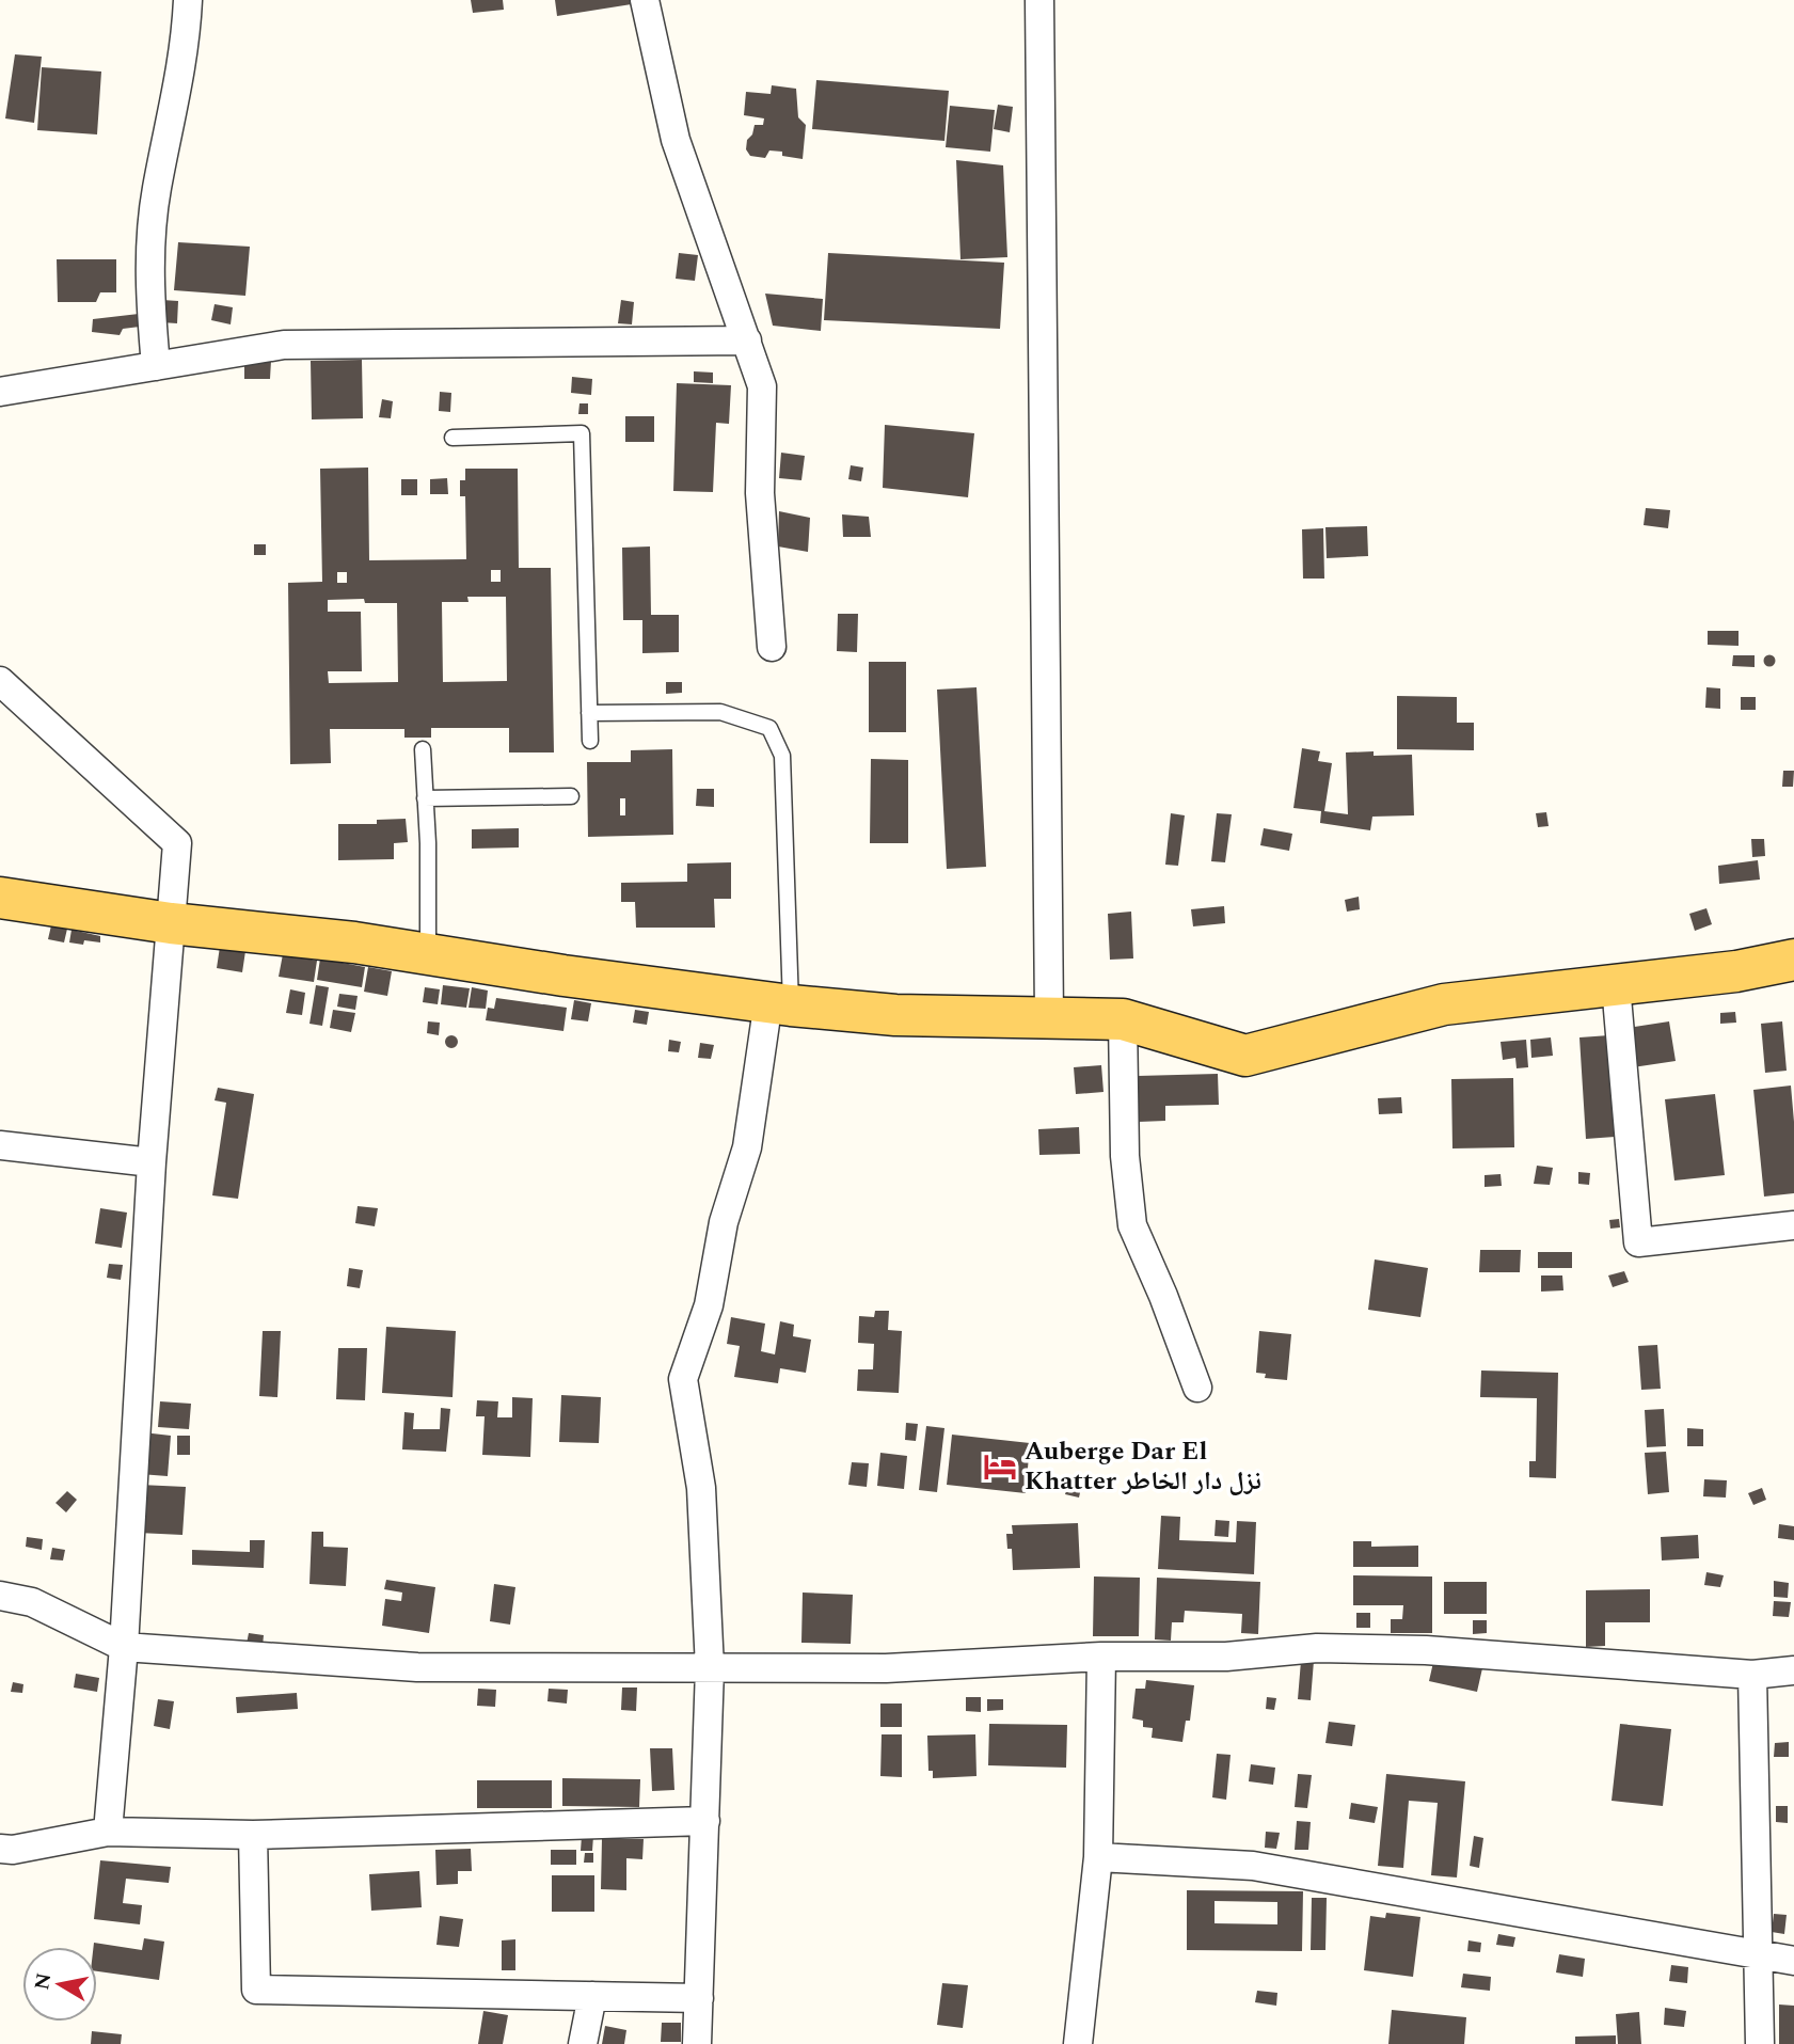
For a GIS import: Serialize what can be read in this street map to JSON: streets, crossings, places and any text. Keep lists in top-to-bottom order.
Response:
{
  "places": {
    "hotel": ["Auberge Dar El Khatter نزل دار الخاطر"]
  },
  "north": "left"
}
